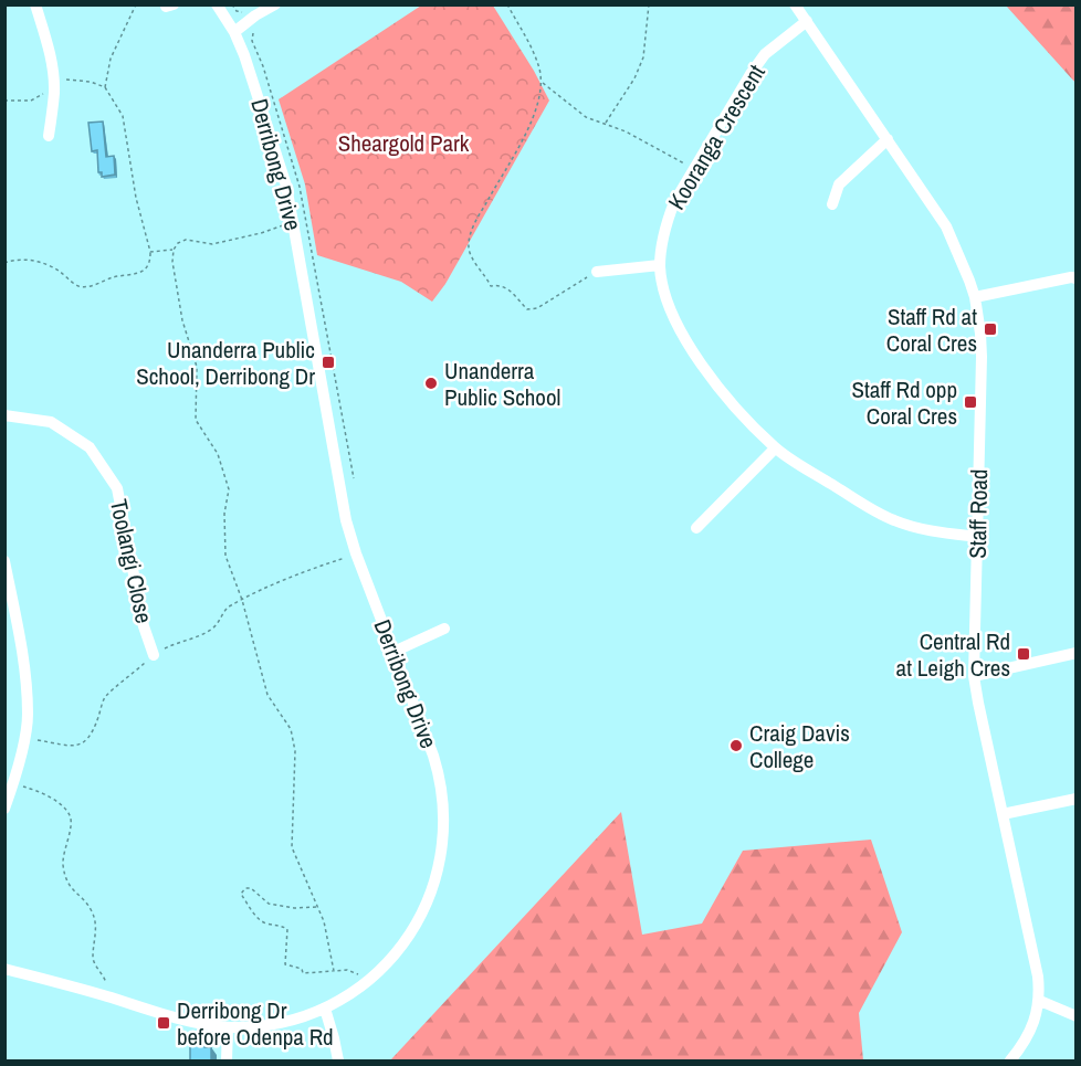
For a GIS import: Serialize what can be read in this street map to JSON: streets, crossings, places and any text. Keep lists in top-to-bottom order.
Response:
{
  "streets": {
    "street": [
      "Kooranga Crescent",
      "Derribong Drive",
      "Staff Road",
      "Toolangi Close"
    ]
  },
  "crossings": [
    ["Kooranga Crescent", "Staff Road"]
  ],
  "parks": ["Sheargold Park"],
  "places": {
    "transit": [
      "Staff Rd at Coral Cres",
      "Unanderra Public School, Derribong Dr",
      "Staff Rd opp Coral Cres",
      "Central Rd at Leigh Cres",
      "Derribong Dr before Odenpa Rd"
    ],
    "other": ["Unanderra Public School", "Craig Davis College"]
  }
}
